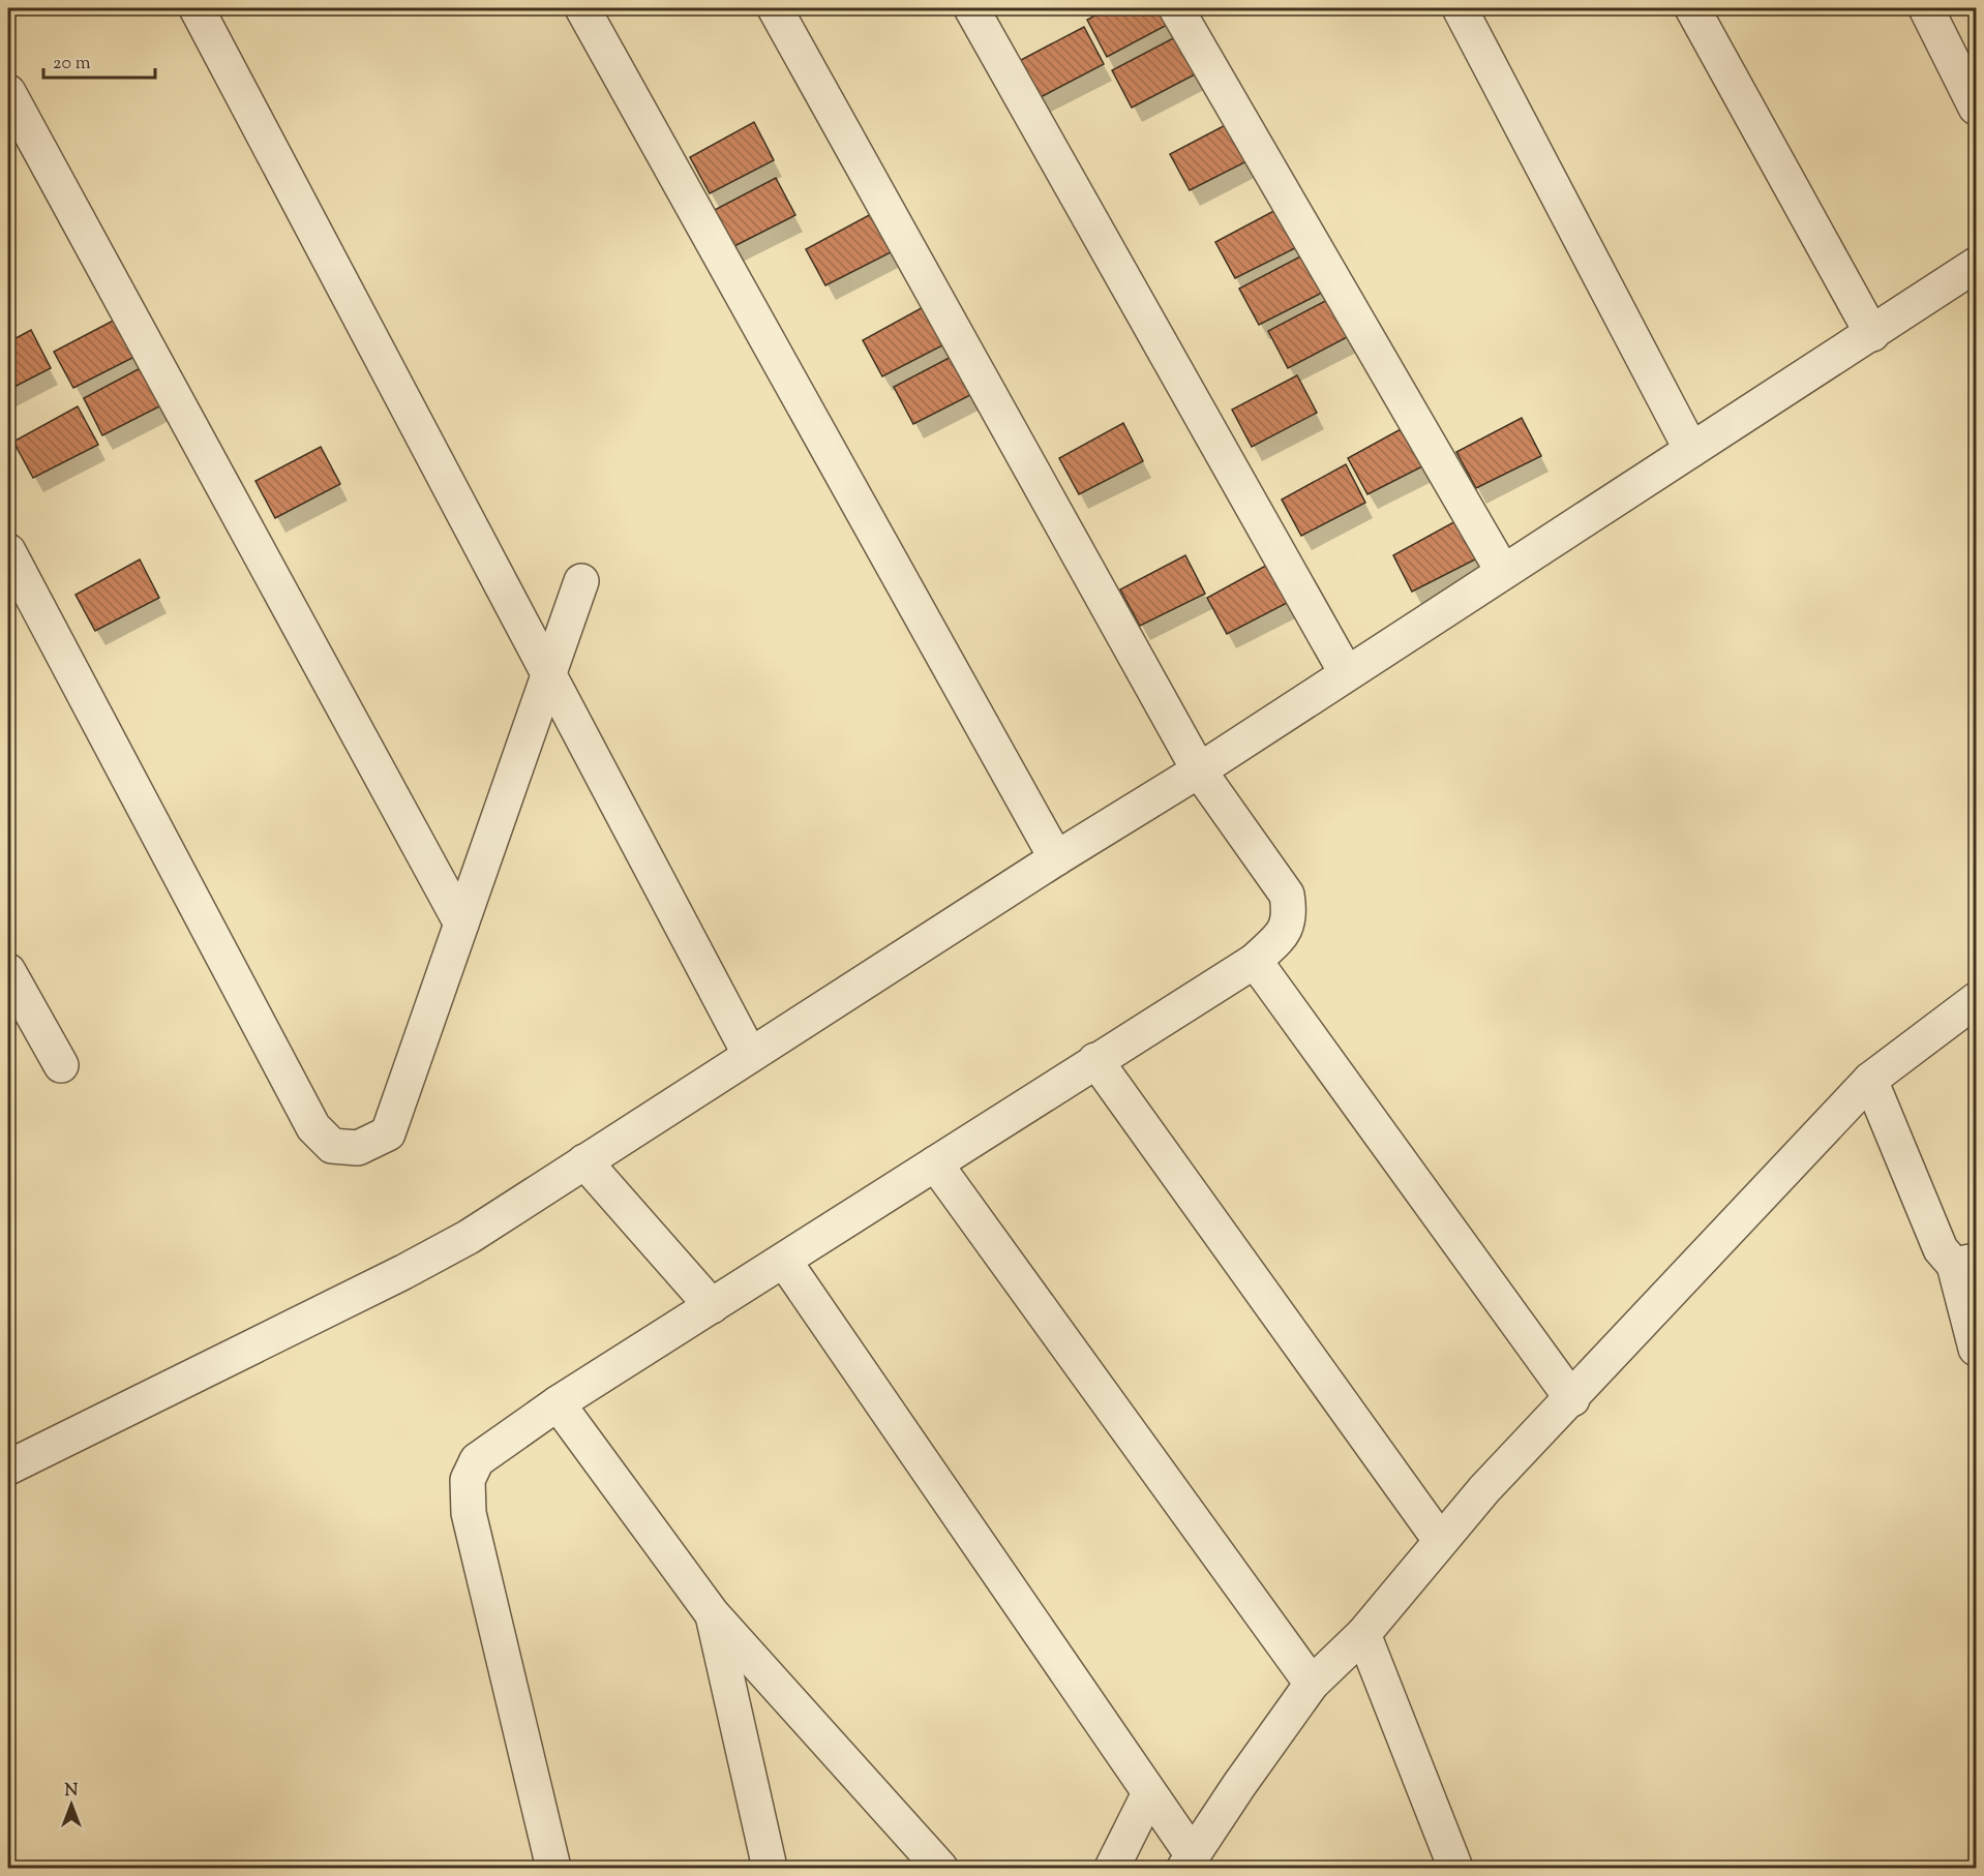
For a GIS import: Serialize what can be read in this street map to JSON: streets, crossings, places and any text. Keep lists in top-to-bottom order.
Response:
{
  "scale_bar": "20 m",
  "north": "top"
}
